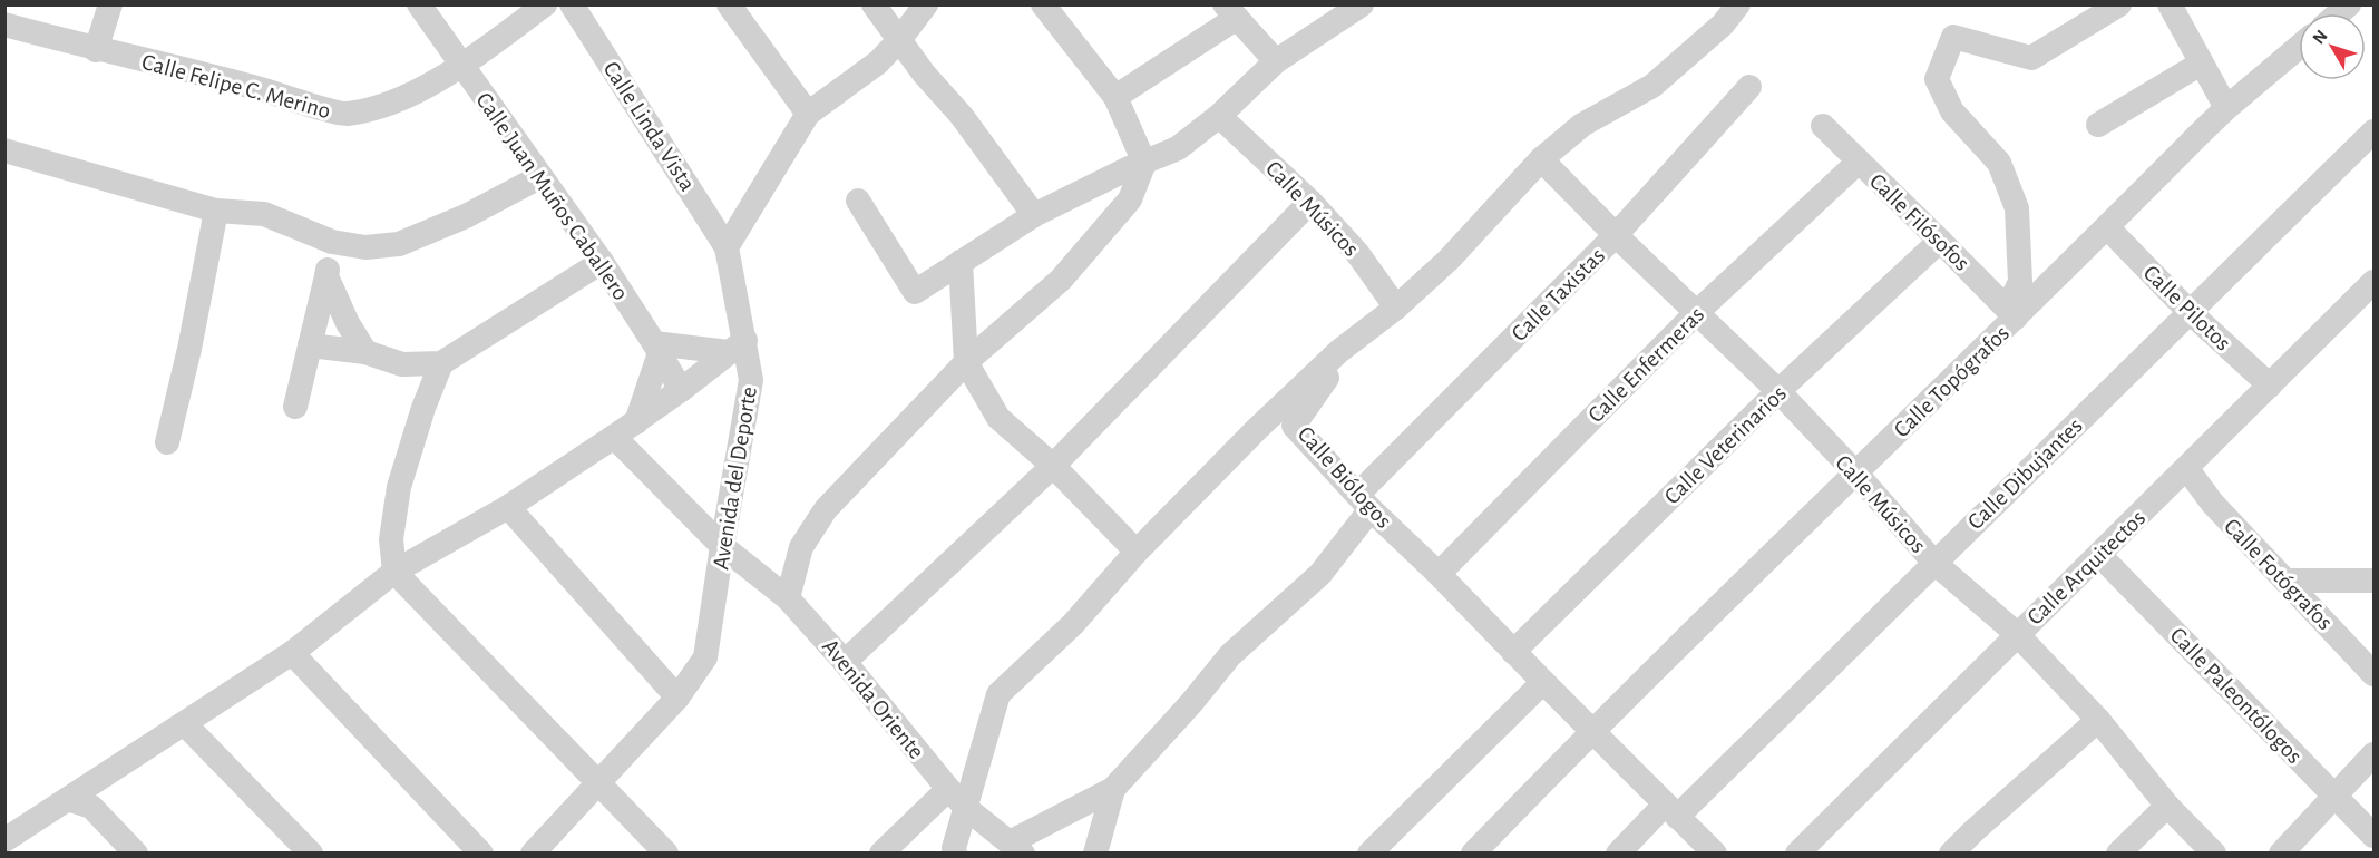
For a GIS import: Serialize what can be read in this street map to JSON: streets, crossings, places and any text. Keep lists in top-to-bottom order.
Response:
{
  "streets": {
    "street": [
      "Calle Felipe C. Merino",
      "Calle Linda Vista",
      "Calle Juan Muños Caballero",
      "Calle Músicos",
      "Calle Filósofos",
      "Calle Taxistas",
      "Calle Pilotos",
      "Calle Enfermeras",
      "Calle Topógrafos",
      "Calle Veterinarios",
      "Calle Dibujantes",
      "Calle Biólogos",
      "Avenida del Deporte",
      "Calle Arquitectos",
      "Calle Fotógrafos",
      "Calle Paleontólogos",
      "Avenida Oriente"
    ]
  },
  "crossings": [
    ["Calle Felipe C. Merino", "Calle Juan Muños Caballero"],
    ["Calle Linda Vista", "Avenida del Deporte"],
    ["Calle Músicos", "Calle Taxistas"],
    ["Calle Músicos", "Calle Enfermeras"],
    ["Calle Músicos", "Calle Topógrafos"],
    ["Calle Músicos", "Calle Veterinarios"],
    ["Calle Músicos", "Calle Dibujantes"],
    ["Calle Músicos", "Calle Biólogos"],
    ["Calle Músicos", "Calle Arquitectos"],
    ["Calle Filósofos", "Calle Enfermeras"],
    ["Calle Filósofos", "Calle Topógrafos"],
    ["Calle Filósofos", "Calle Veterinarios"],
    ["Calle Taxistas", "Calle Biólogos"],
    ["Calle Pilotos", "Calle Topógrafos"],
    ["Calle Pilotos", "Calle Dibujantes"],
    ["Calle Pilotos", "Calle Arquitectos"],
    ["Calle Enfermeras", "Calle Biólogos"],
    ["Calle Topógrafos", "Calle Biólogos"],
    ["Calle Veterinarios", "Calle Biólogos"],
    ["Calle Dibujantes", "Calle Biólogos"],
    ["Avenida del Deporte", "Avenida Oriente"],
    ["Calle Arquitectos", "Calle Fotógrafos"],
    ["Calle Arquitectos", "Calle Paleontólogos"]
  ],
  "north": "top left"
}
